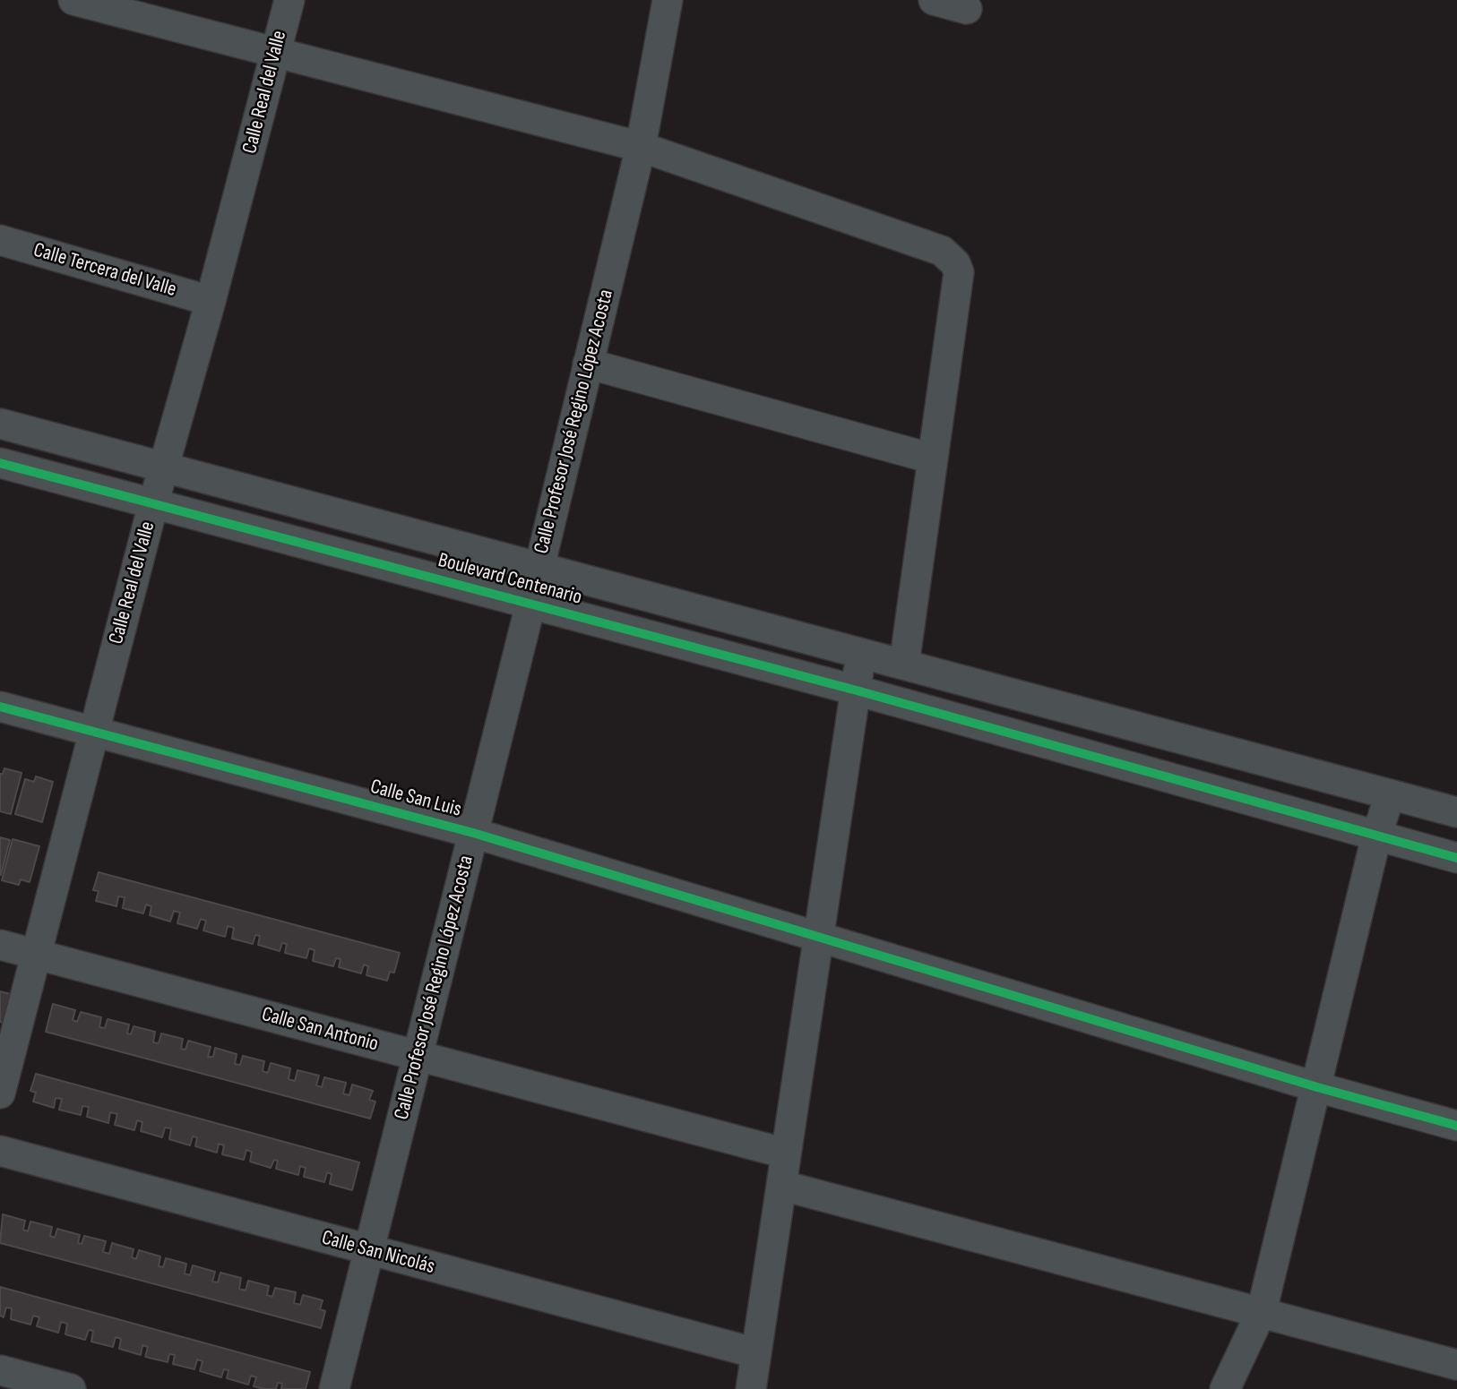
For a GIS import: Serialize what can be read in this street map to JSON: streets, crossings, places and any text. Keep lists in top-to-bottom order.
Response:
{
  "streets": {
    "street": [
      "Calle Real del Valle",
      "Calle Tercera del Valle",
      "Calle Profesor José Regino López Acosta",
      "Boulevard Centenario",
      "Calle San Luis",
      "Calle San Antonio",
      "Calle San Nicolás"
    ]
  },
  "crossings": [
    ["Calle Real del Valle", "Calle Tercera del Valle"],
    ["Calle Real del Valle", "Boulevard Centenario"],
    ["Calle Real del Valle", "Calle San Luis"],
    ["Calle Real del Valle", "Calle San Antonio"],
    ["Calle Profesor José Regino López Acosta", "Boulevard Centenario"],
    ["Calle Profesor José Regino López Acosta", "Calle San Luis"],
    ["Calle Profesor José Regino López Acosta", "Calle San Antonio"],
    ["Calle Profesor José Regino López Acosta", "Calle San Nicolás"]
  ]
}
